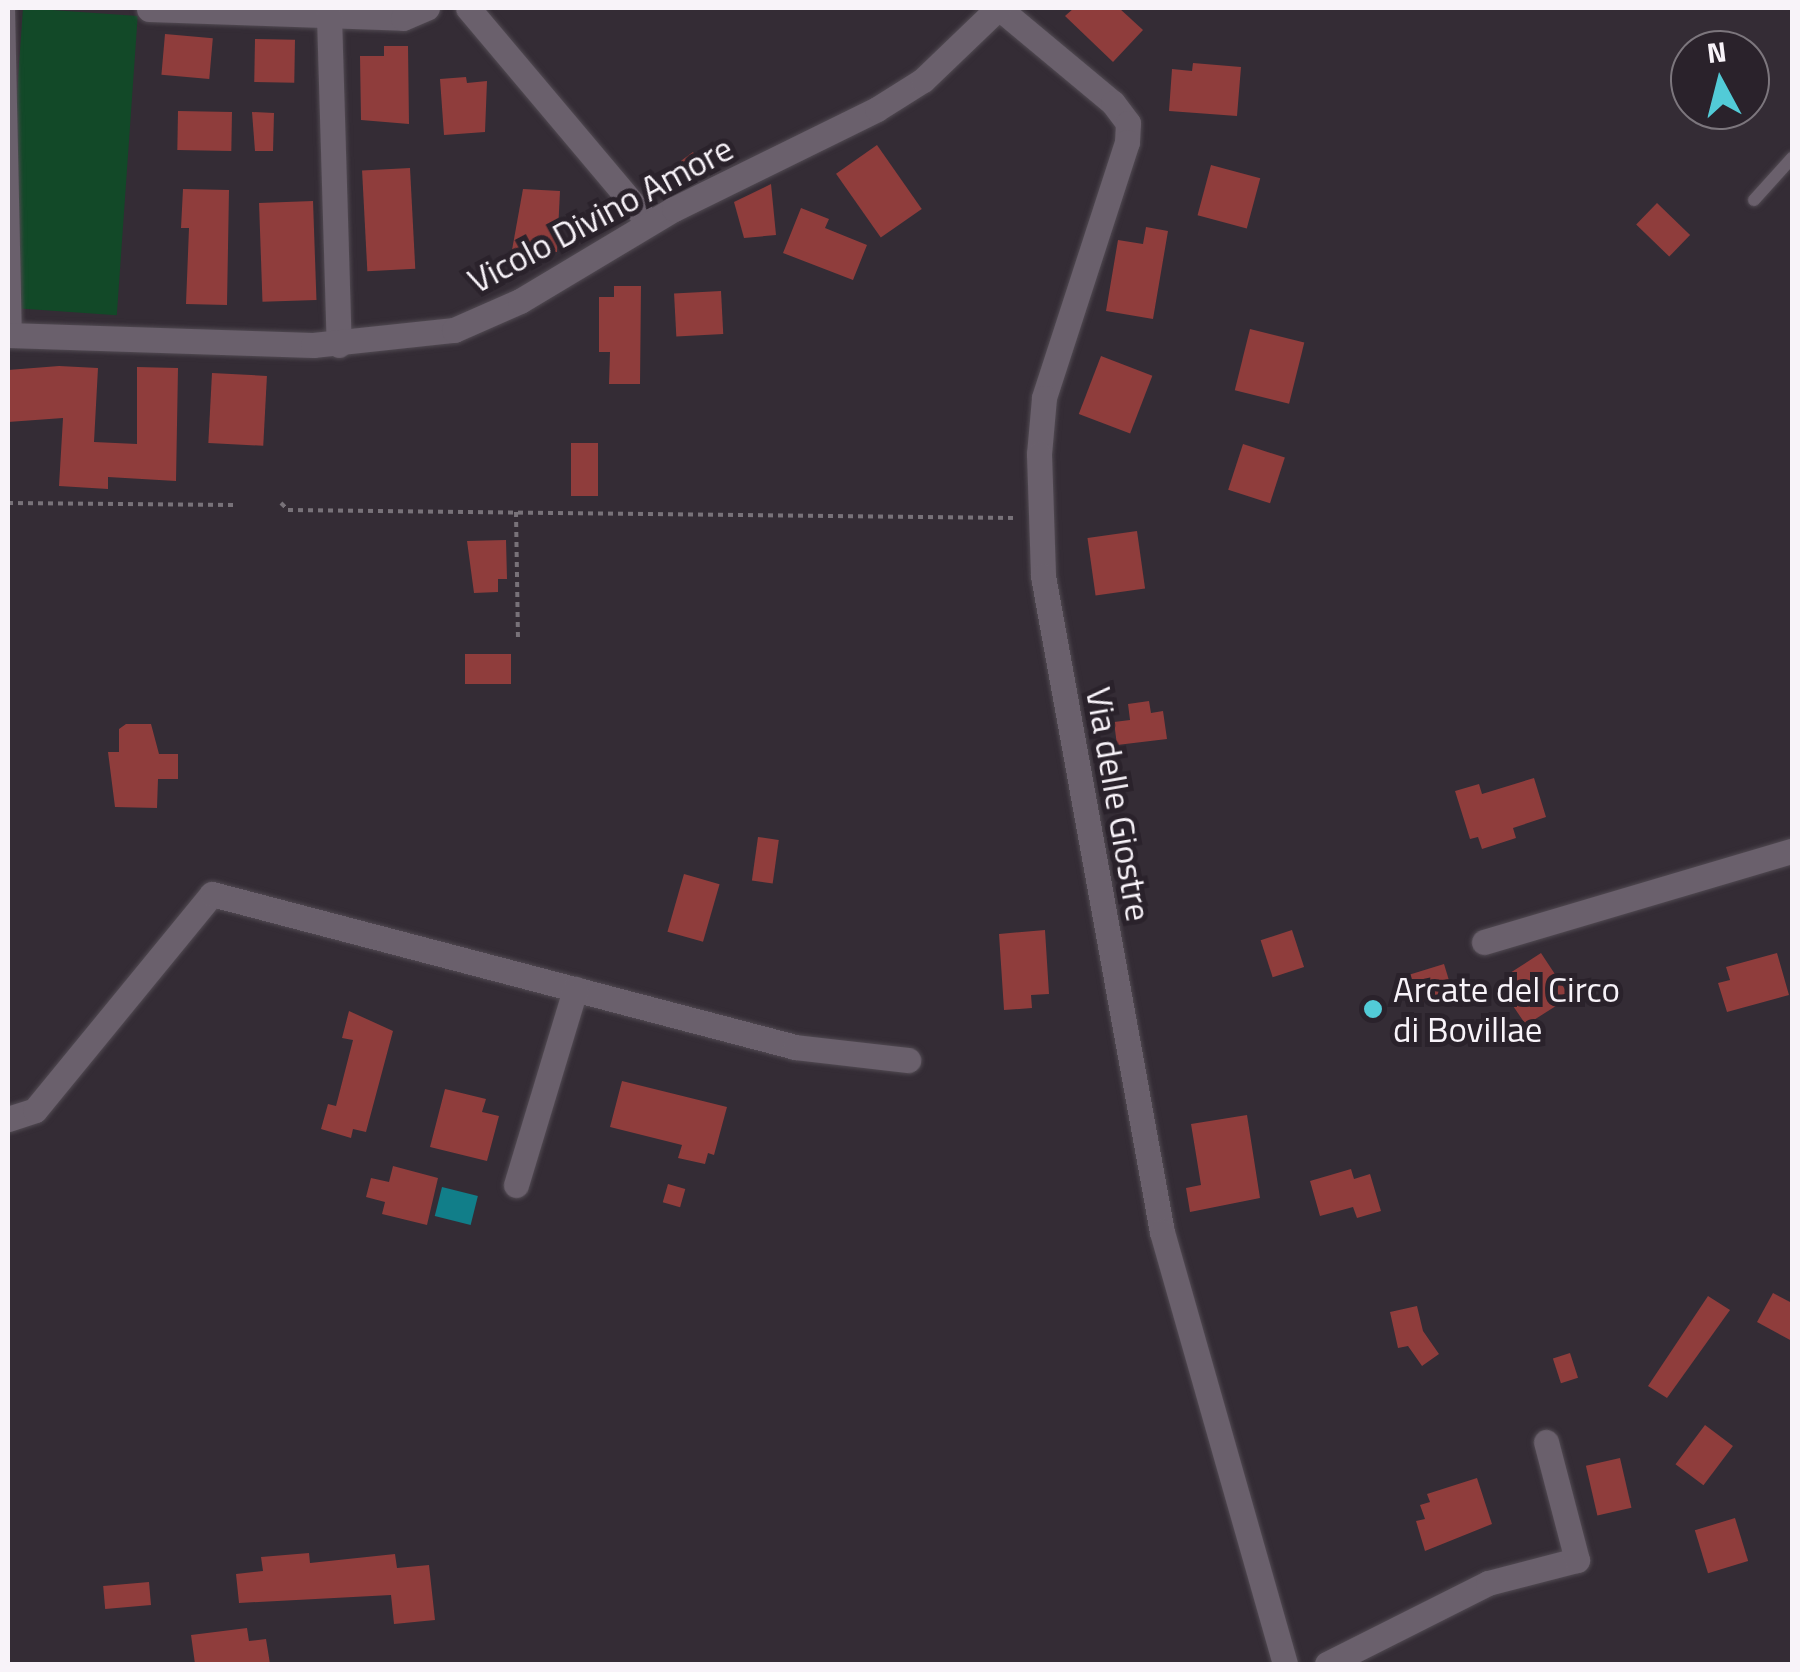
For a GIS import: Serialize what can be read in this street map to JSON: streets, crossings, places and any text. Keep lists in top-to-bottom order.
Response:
{
  "streets": {
    "street": ["Vicolo Divino Amore", "Via delle Giostre"]
  },
  "crossings": [
    ["Vicolo Divino Amore", "Via delle Giostre"]
  ],
  "places": ["Arcate del Circo di Bovillae"],
  "north": "top"
}
